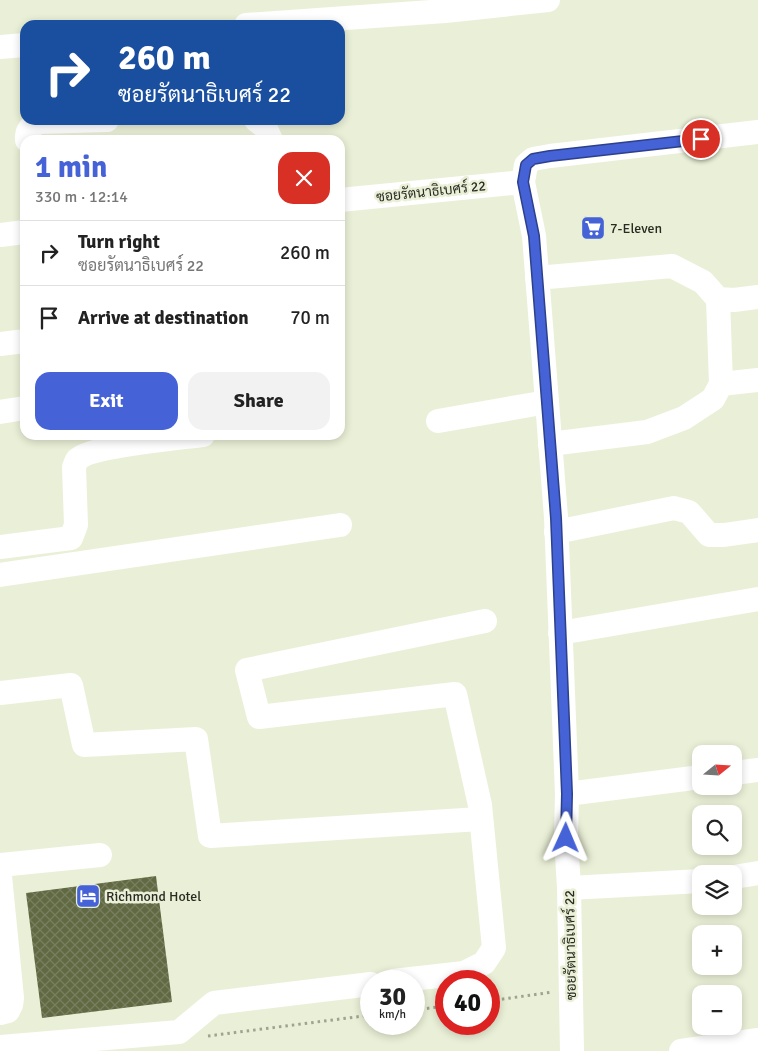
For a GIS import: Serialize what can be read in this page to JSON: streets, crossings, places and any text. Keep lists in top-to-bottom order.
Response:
{
  "streets": {
    "street": ["ซอยรัตนาธิเบศร์ 22"]
  },
  "places": {
    "supermarket": ["7-Eleven"],
    "hotel": ["Richmond Hotel"]
  },
  "north": "right",
  "page": {
    "turn": ["260 m", "ซอยรัตนาธิเบศร์ 22"],
    "heading": ["1 min", "330 m · 12:14"],
    "list": [
      {
        "name": "Turn right",
        "note": "ซอยรัตนาธิเบศร์ 22",
        "value": "260 m"
      },
      {
        "name": "Arrive at destination",
        "value": "70 m"
      }
    ],
    "buttons": ["Exit", "Share"],
    "map_buttons": ["+", "−"],
    "speed": "30 km/h",
    "limit": "40"
  }
}
